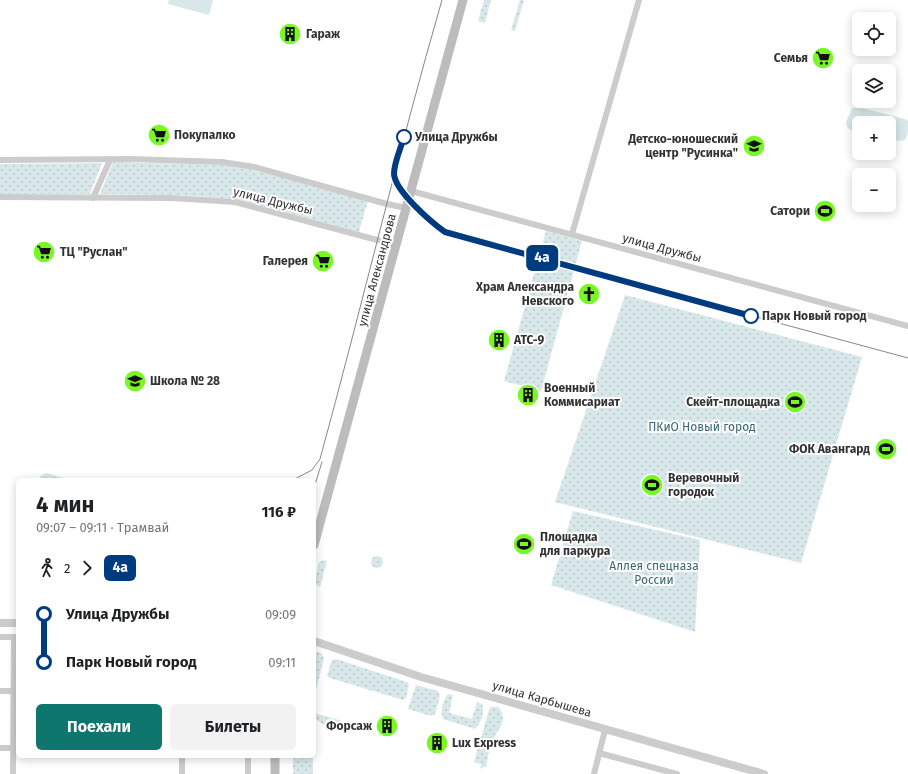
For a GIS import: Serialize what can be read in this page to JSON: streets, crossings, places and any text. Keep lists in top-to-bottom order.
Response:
{
  "streets": {
    "main road": ["улица Александрова"],
    "street": ["улица Дружбы", "улица Карбышева"]
  },
  "crossings": [
    ["улица Дружбы", "улица Александрова"]
  ],
  "parks": ["ПКиО Новый город", "Аллея спецназа России"],
  "places": {
    "building": [
      "Гараж",
      "АТС-9",
      "Военный Коммисариат",
      "Форсаж",
      "Lux Express"
    ],
    "supermarket": [
      "Семья",
      "Покупалко",
      "ТЦ \"Руслан\"",
      "Галерея"
    ],
    "other": ["Улица Дружбы", "Парк Новый город"],
    "school or university": ["Детско-юношеский центр \"Русинка\"", "Школа № 28"],
    "sports": [
      "Сатори",
      "Скейт-площадка",
      "ФОК Авангард",
      "Веревочный городок",
      "Площадка для паркура"
    ],
    "church": ["Храм Александра Невского"]
  },
  "lines": ["tram line 4а"],
  "page": {
    "on_map": "4а",
    "map_buttons": ["+", "−"],
    "heading": ["4 мин", "09:07 – 09:11 · Трамвай", "116 ₽"],
    "legs": ["2", "4а"],
    "list": [
      {
        "name": "Улица Дружбы",
        "value": "09:09"
      },
      {
        "name": "Парк Новый город",
        "value": "09:11"
      }
    ],
    "buttons": ["Поехали", "Билеты"]
  }
}
